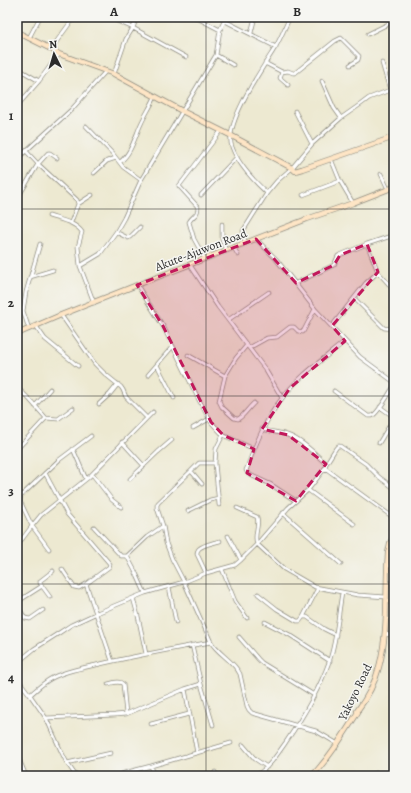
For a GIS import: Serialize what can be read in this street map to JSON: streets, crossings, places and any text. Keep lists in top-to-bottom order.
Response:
{
  "streets": {
    "main road": ["Akute-Ajuwon Road", "Yakoyo Road"]
  },
  "north": "top",
  "grid": {
    "columns": ["A", "B"],
    "rows": [
      "1",
      "2",
      "3",
      "4"
    ]
  }
}
